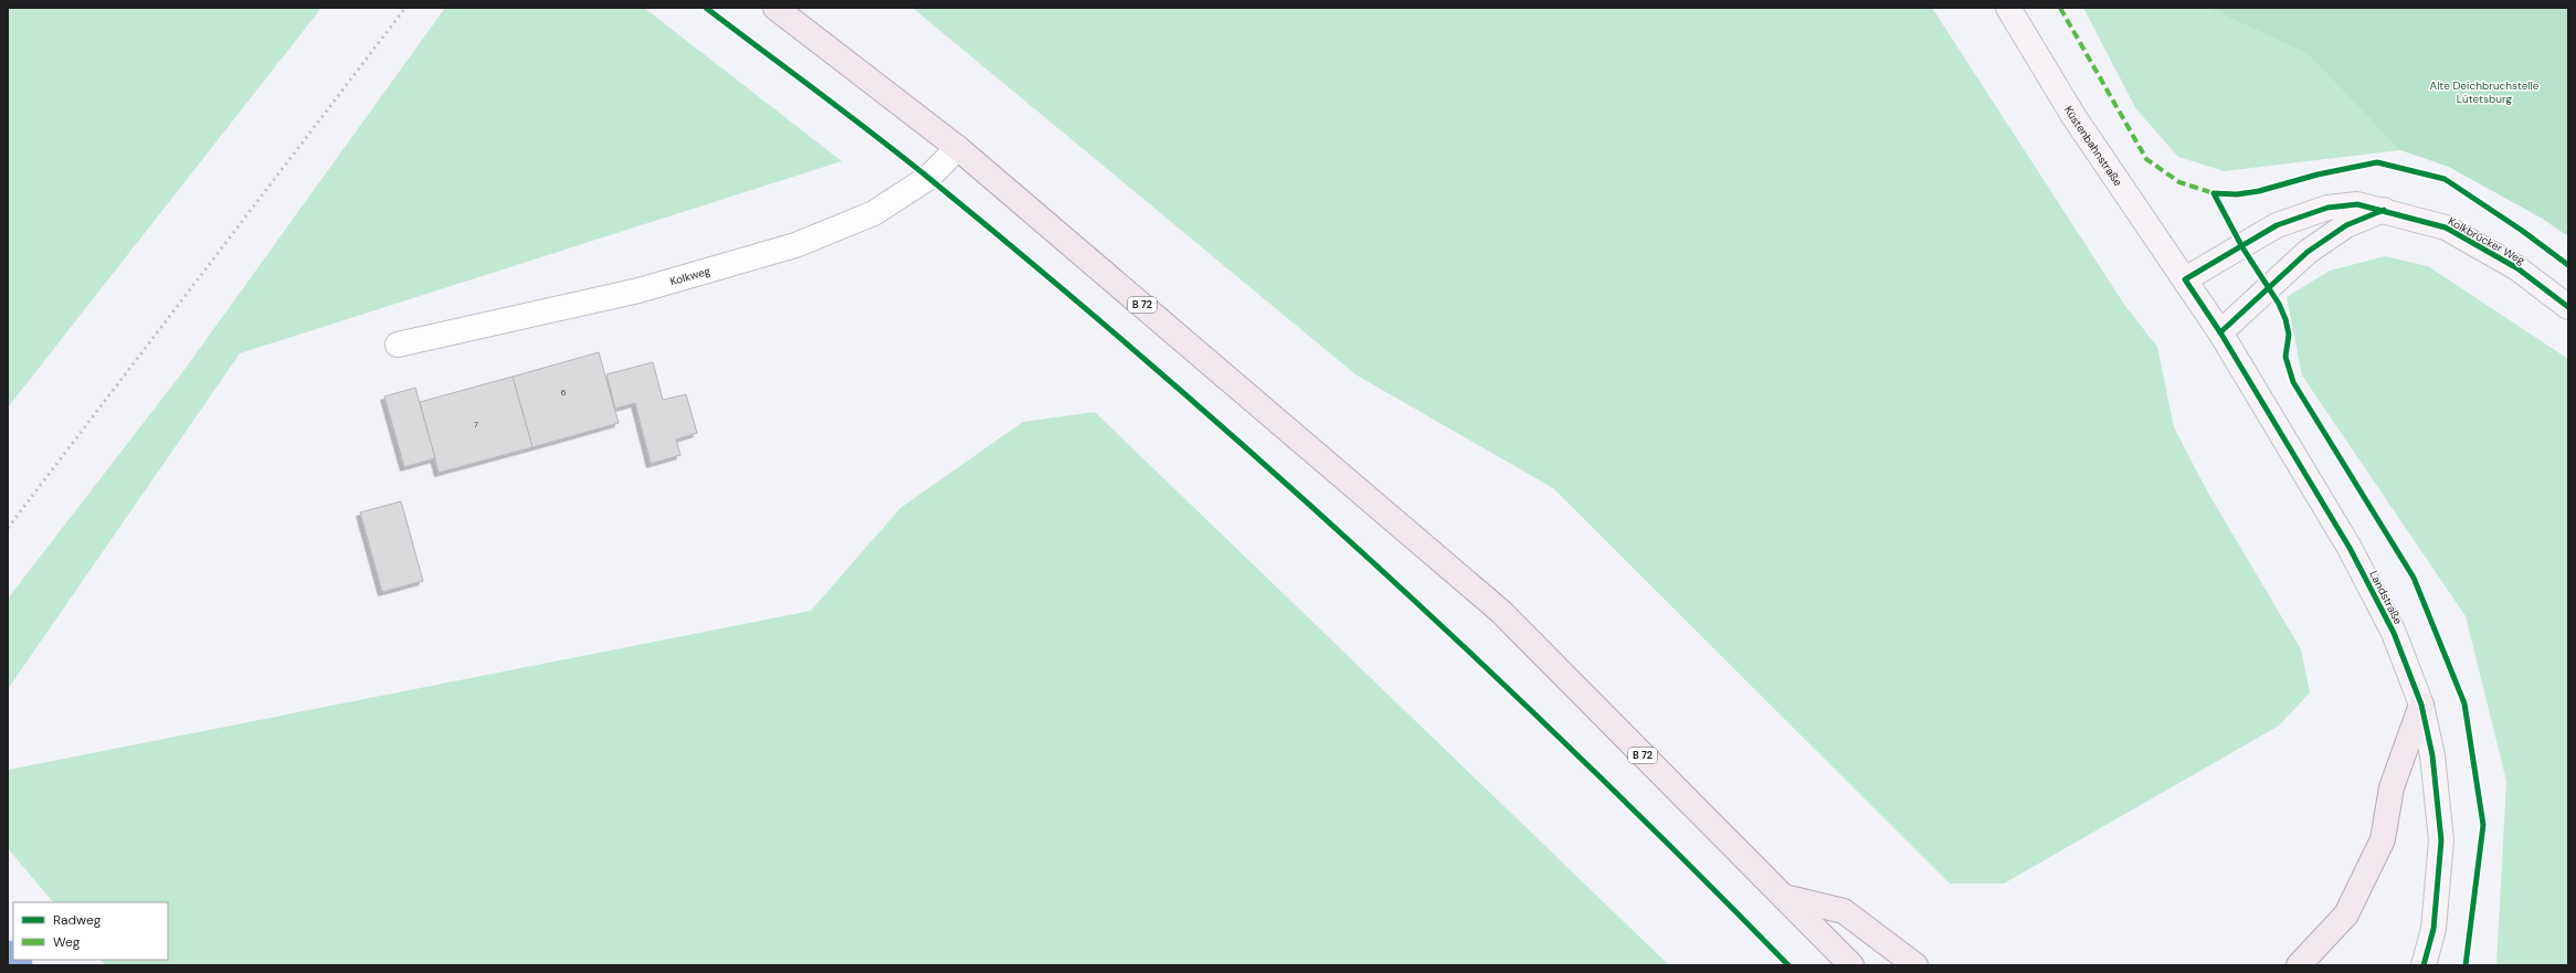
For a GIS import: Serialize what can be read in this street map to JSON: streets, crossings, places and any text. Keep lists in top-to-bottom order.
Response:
{
  "streets": {
    "main road": [
      "Küstenbahnstraße",
      "Kolkbrücker Weg",
      "B 72",
      "Landstraße"
    ],
    "street": ["Kolkweg"]
  },
  "crossings": [
    ["Küstenbahnstraße", "Kolkbrücker Weg"],
    ["Küstenbahnstraße", "Landstraße"],
    ["Kolkbrücker Weg", "Landstraße"],
    ["Kolkweg", "B 72"]
  ],
  "parks": ["Alte Deichbruchstelle Lütetsburg"],
  "house_numbers": ["6", "7"],
  "legend": ["Radweg", "Weg"]
}
